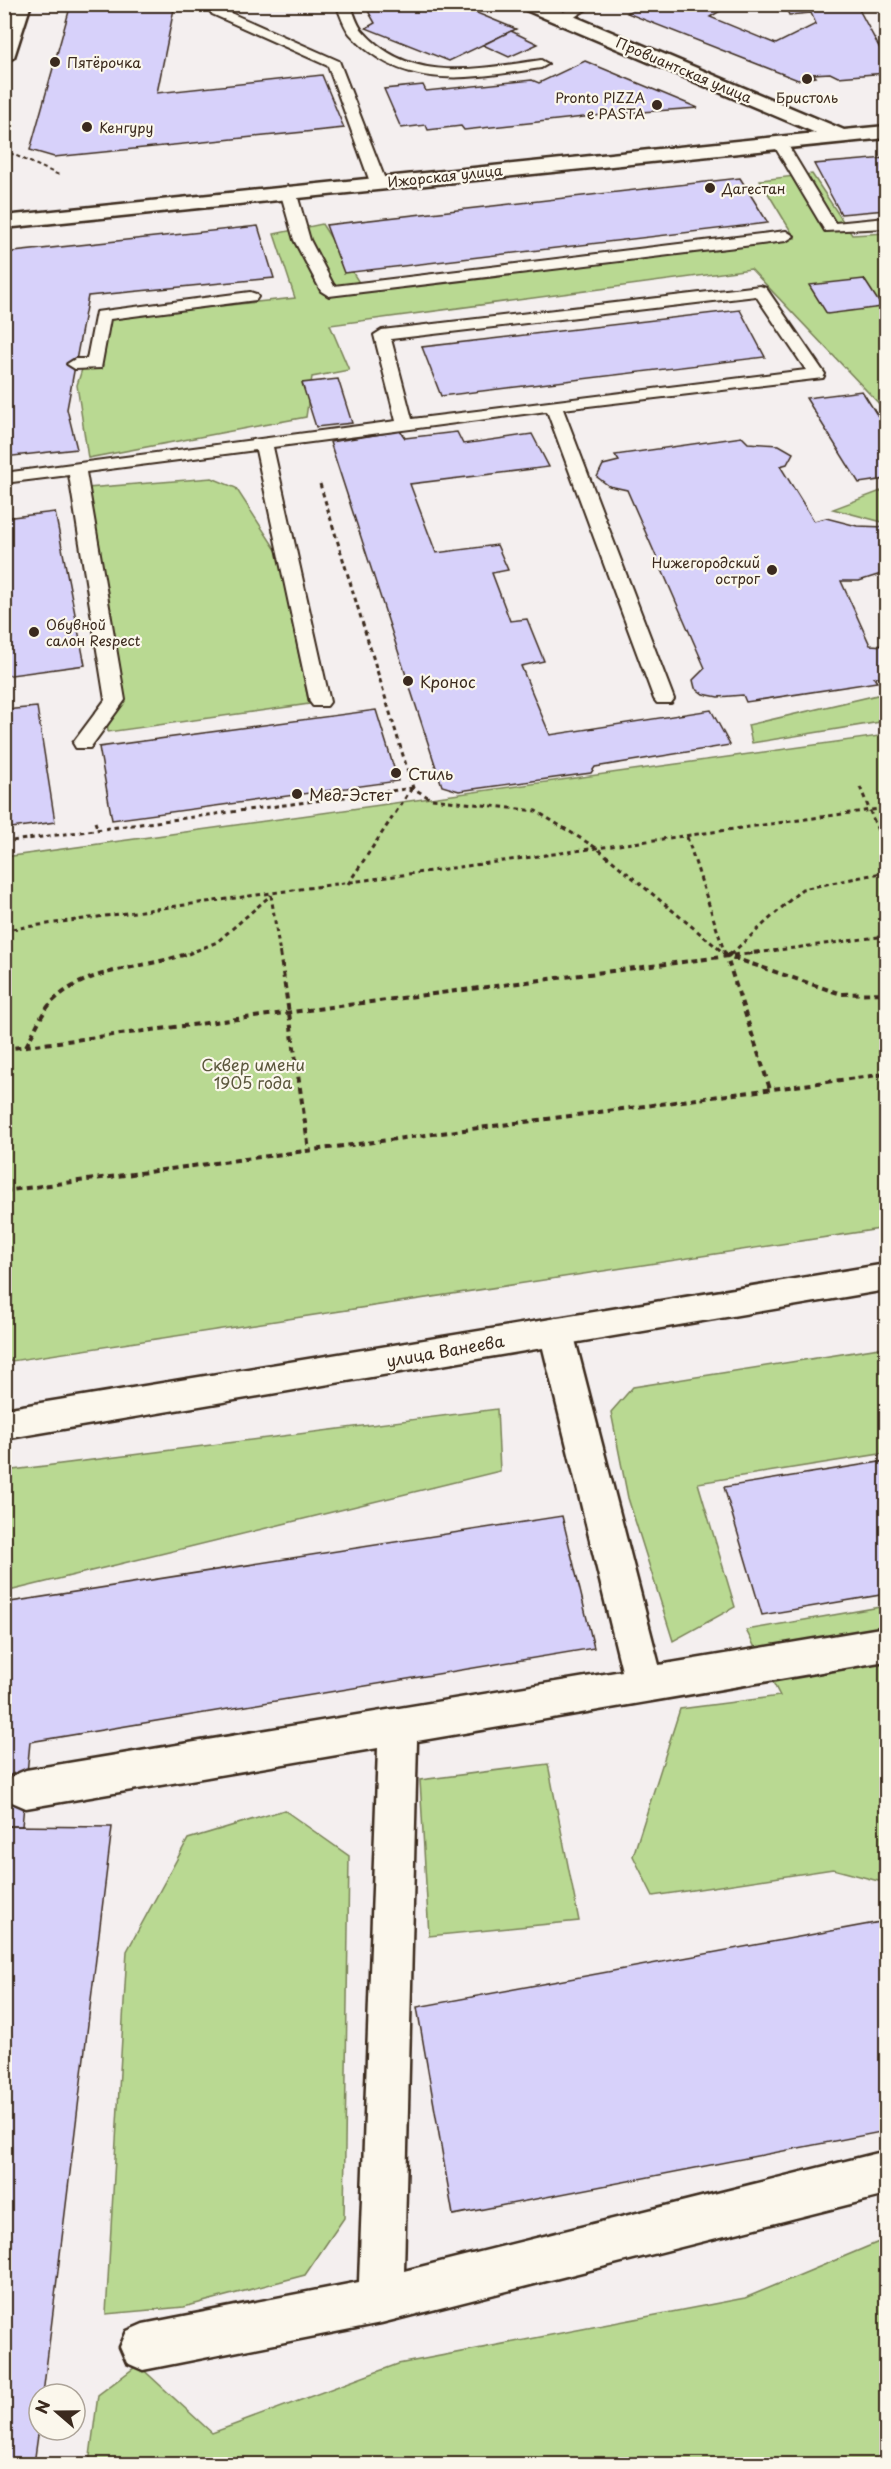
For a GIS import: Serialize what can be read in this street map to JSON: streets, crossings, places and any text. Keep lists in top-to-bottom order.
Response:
{
  "streets": {
    "street": ["Провиантская улица", "Ижорская улица", "улица Ванеева"]
  },
  "crossings": [
    ["Провиантская улица", "Ижорская улица"]
  ],
  "parks": ["Сквер имени 1905 года"],
  "places": [
    "Пятёрочка",
    "Бристоль",
    "Pronto PIZZA e PASTA",
    "Кенгуру",
    "Дагестан",
    "Нижегородский острог",
    "Обувной салон Respect",
    "Кронос",
    "Стиль",
    "Мед-Эстет"
  ],
  "north": "left"
}
